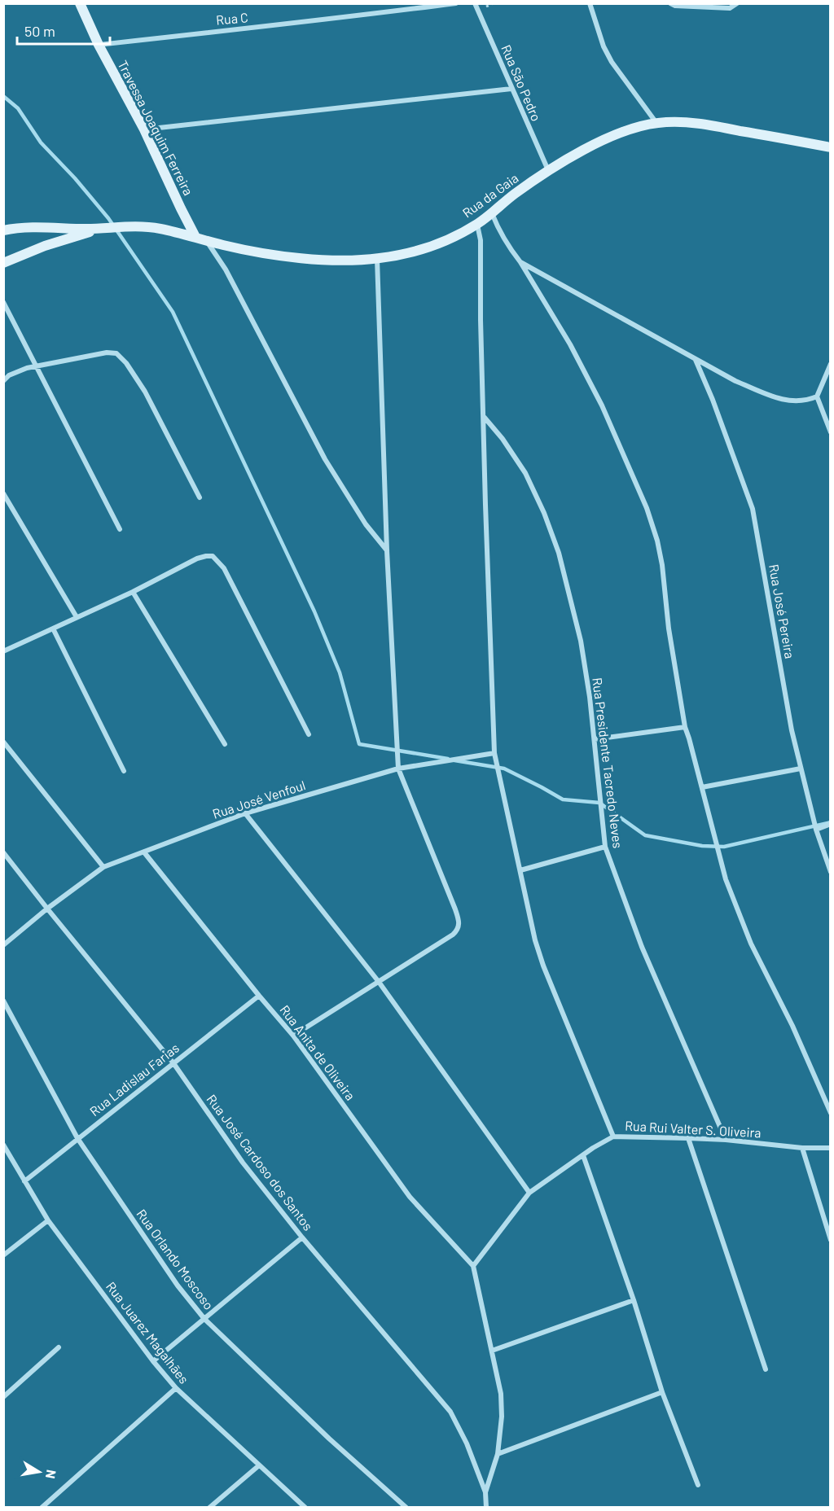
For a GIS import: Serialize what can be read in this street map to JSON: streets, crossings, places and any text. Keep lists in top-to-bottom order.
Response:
{
  "streets": {
    "main road": ["Travessa Joaquim Ferreira", "Rua da Gaia"],
    "street": [
      "Rua C",
      "Rua São Pedro",
      "Rua José Pereira",
      "Rua Presidente Tacredo Neves",
      "Rua José Venfoul",
      "Rua Anita de Oliveira",
      "Rua Ladislau Farias",
      "Rua Rui Valter S. Oliveira",
      "Rua José Cardoso dos Santos",
      "Rua Orlando Moscoso",
      "Rua Juarez Magalhães"
    ]
  },
  "crossings": [
    ["Rua C", "Travessa Joaquim Ferreira"],
    ["Rua São Pedro", "Rua da Gaia"],
    ["Travessa Joaquim Ferreira", "Rua da Gaia"],
    ["Rua Presidente Tacredo Neves", "Rua Rui Valter S. Oliveira"],
    ["Rua José Venfoul", "Rua Anita de Oliveira"],
    ["Rua José Venfoul", "Rua José Cardoso dos Santos"],
    ["Rua Anita de Oliveira", "Rua Ladislau Farias"],
    ["Rua Anita de Oliveira", "Rua Rui Valter S. Oliveira"],
    ["Rua Ladislau Farias", "Rua José Cardoso dos Santos"],
    ["Rua Ladislau Farias", "Rua Orlando Moscoso"],
    ["Rua Ladislau Farias", "Rua Juarez Magalhães"]
  ],
  "scale_bar": "50 m",
  "north": "right"
}
